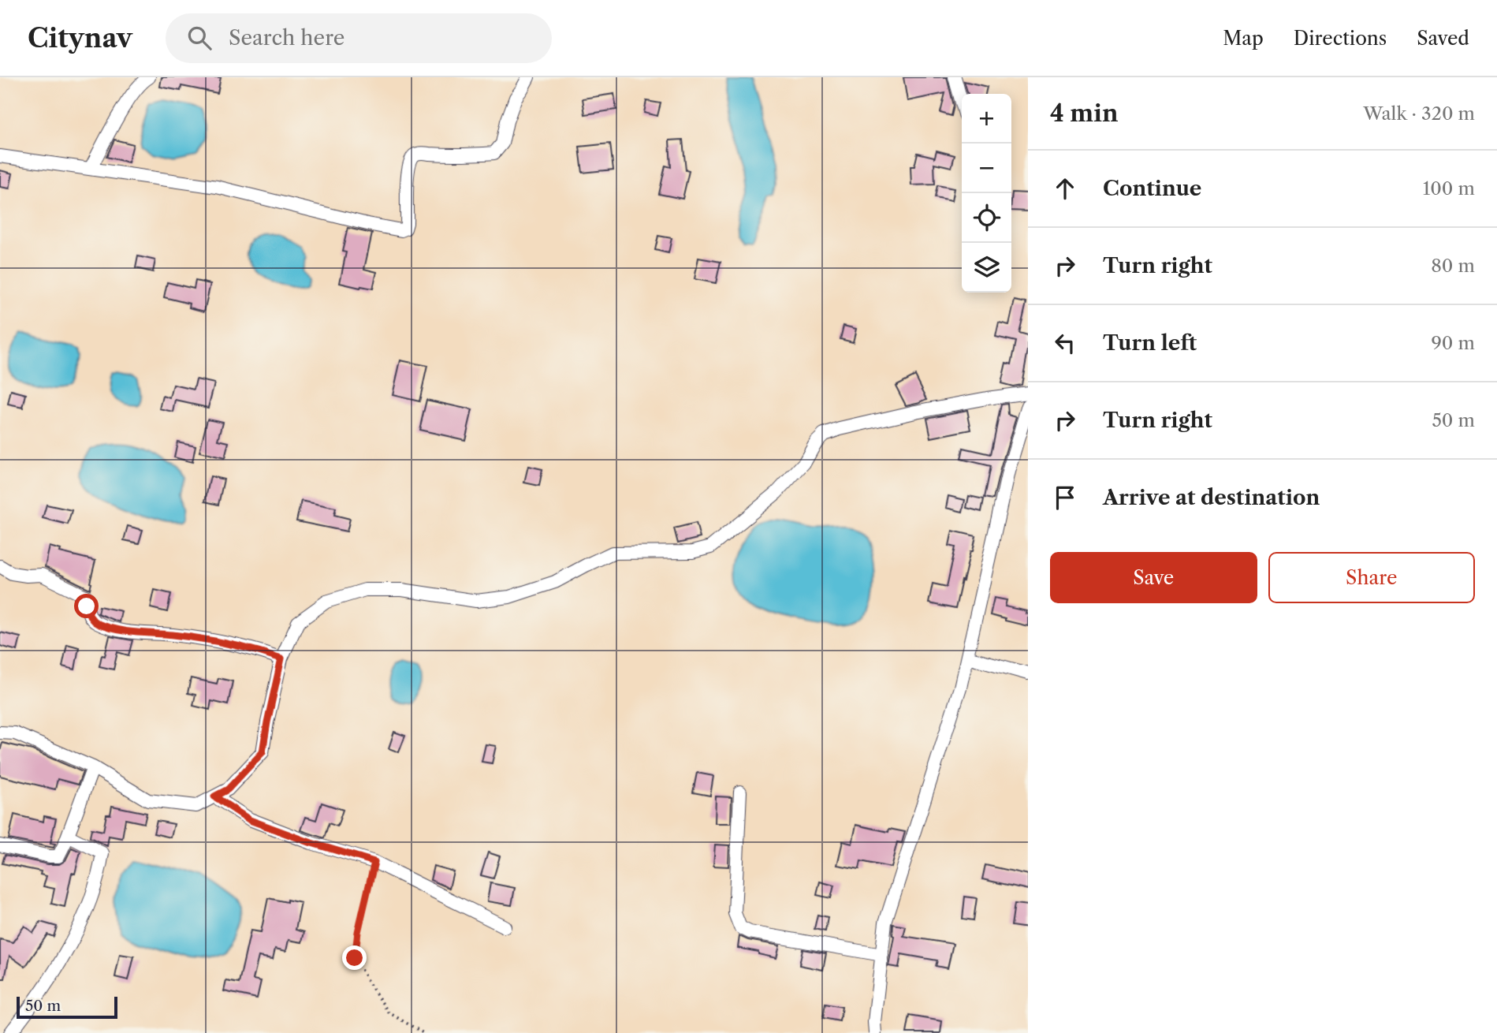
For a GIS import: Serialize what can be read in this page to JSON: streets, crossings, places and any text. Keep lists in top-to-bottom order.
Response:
{
  "scale_bar": "50 m",
  "page": {
    "header": "Citynav",
    "search": "Search here",
    "nav": ["Map", "Directions", "Saved"],
    "heading": ["4 min", "Walk · 320 m"],
    "map_buttons": ["+", "−"],
    "list": [
      ["Continue", "100 m"],
      ["Turn right", "80 m"],
      ["Turn left", "90 m"],
      ["Turn right", "50 m"],
      "Arrive at destination"
    ],
    "buttons": ["Save", "Share"],
    "scale": "50 m"
  }
}
